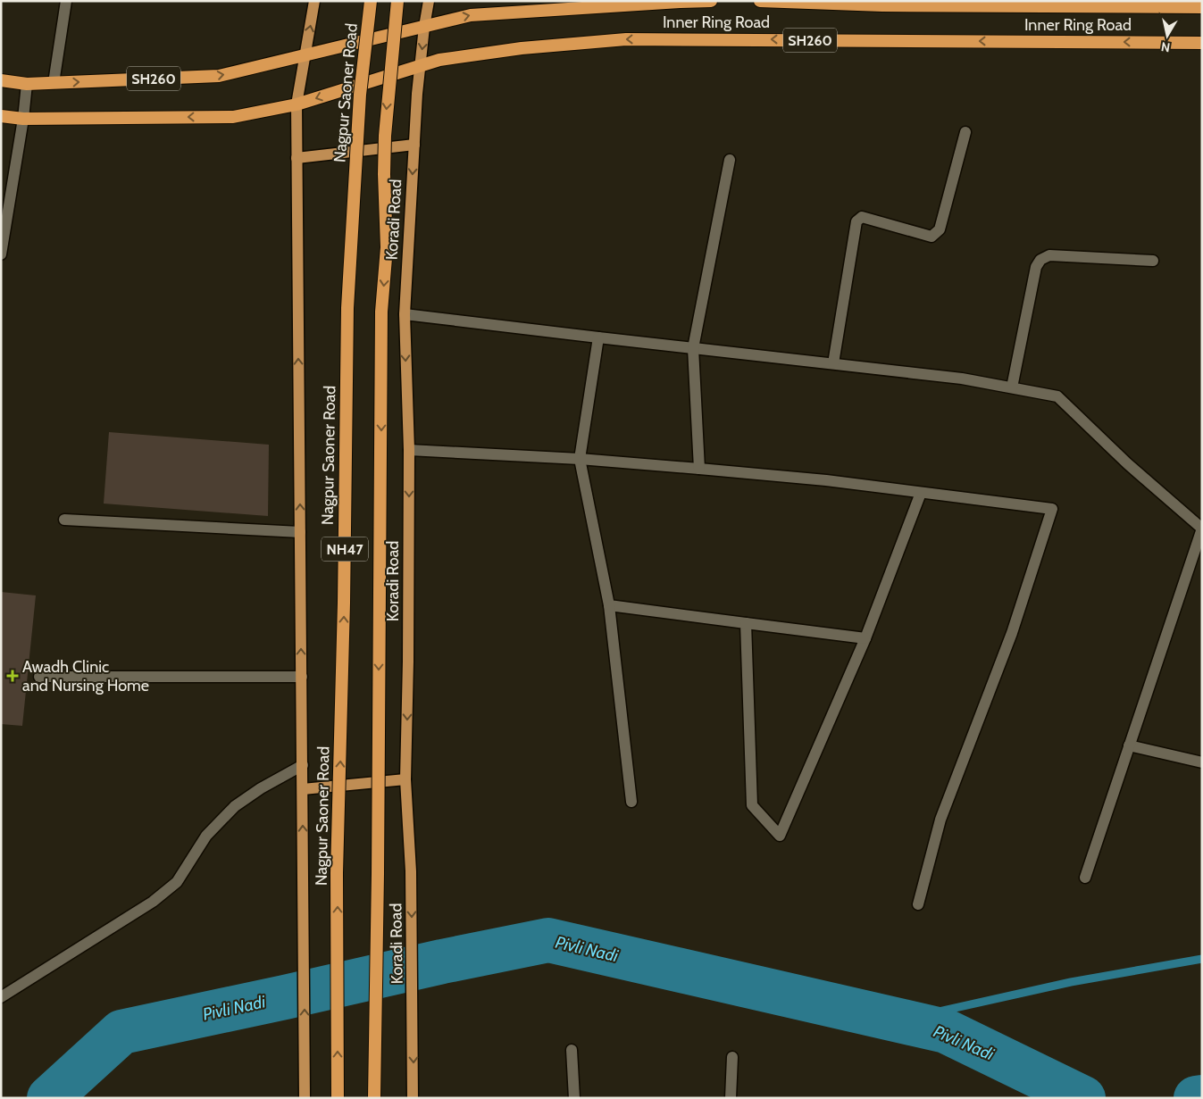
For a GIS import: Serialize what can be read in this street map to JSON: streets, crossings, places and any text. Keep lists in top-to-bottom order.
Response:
{
  "streets": {
    "highway": [
      "Inner Ring Road",
      "SH260",
      "Nagpur Saoner Road",
      "NH47"
    ],
    "main road": ["Koradi Road"]
  },
  "crossings": [
    ["Inner Ring Road", "SH260"],
    ["Inner Ring Road", "Koradi Road"],
    ["SH260", "Koradi Road"]
  ],
  "one_way": ["Koradi Road"],
  "water": ["Pivli Nadi"],
  "places": {
    "health": ["Awadh Clinic and Nursing Home"]
  },
  "north": "bottom"
}
